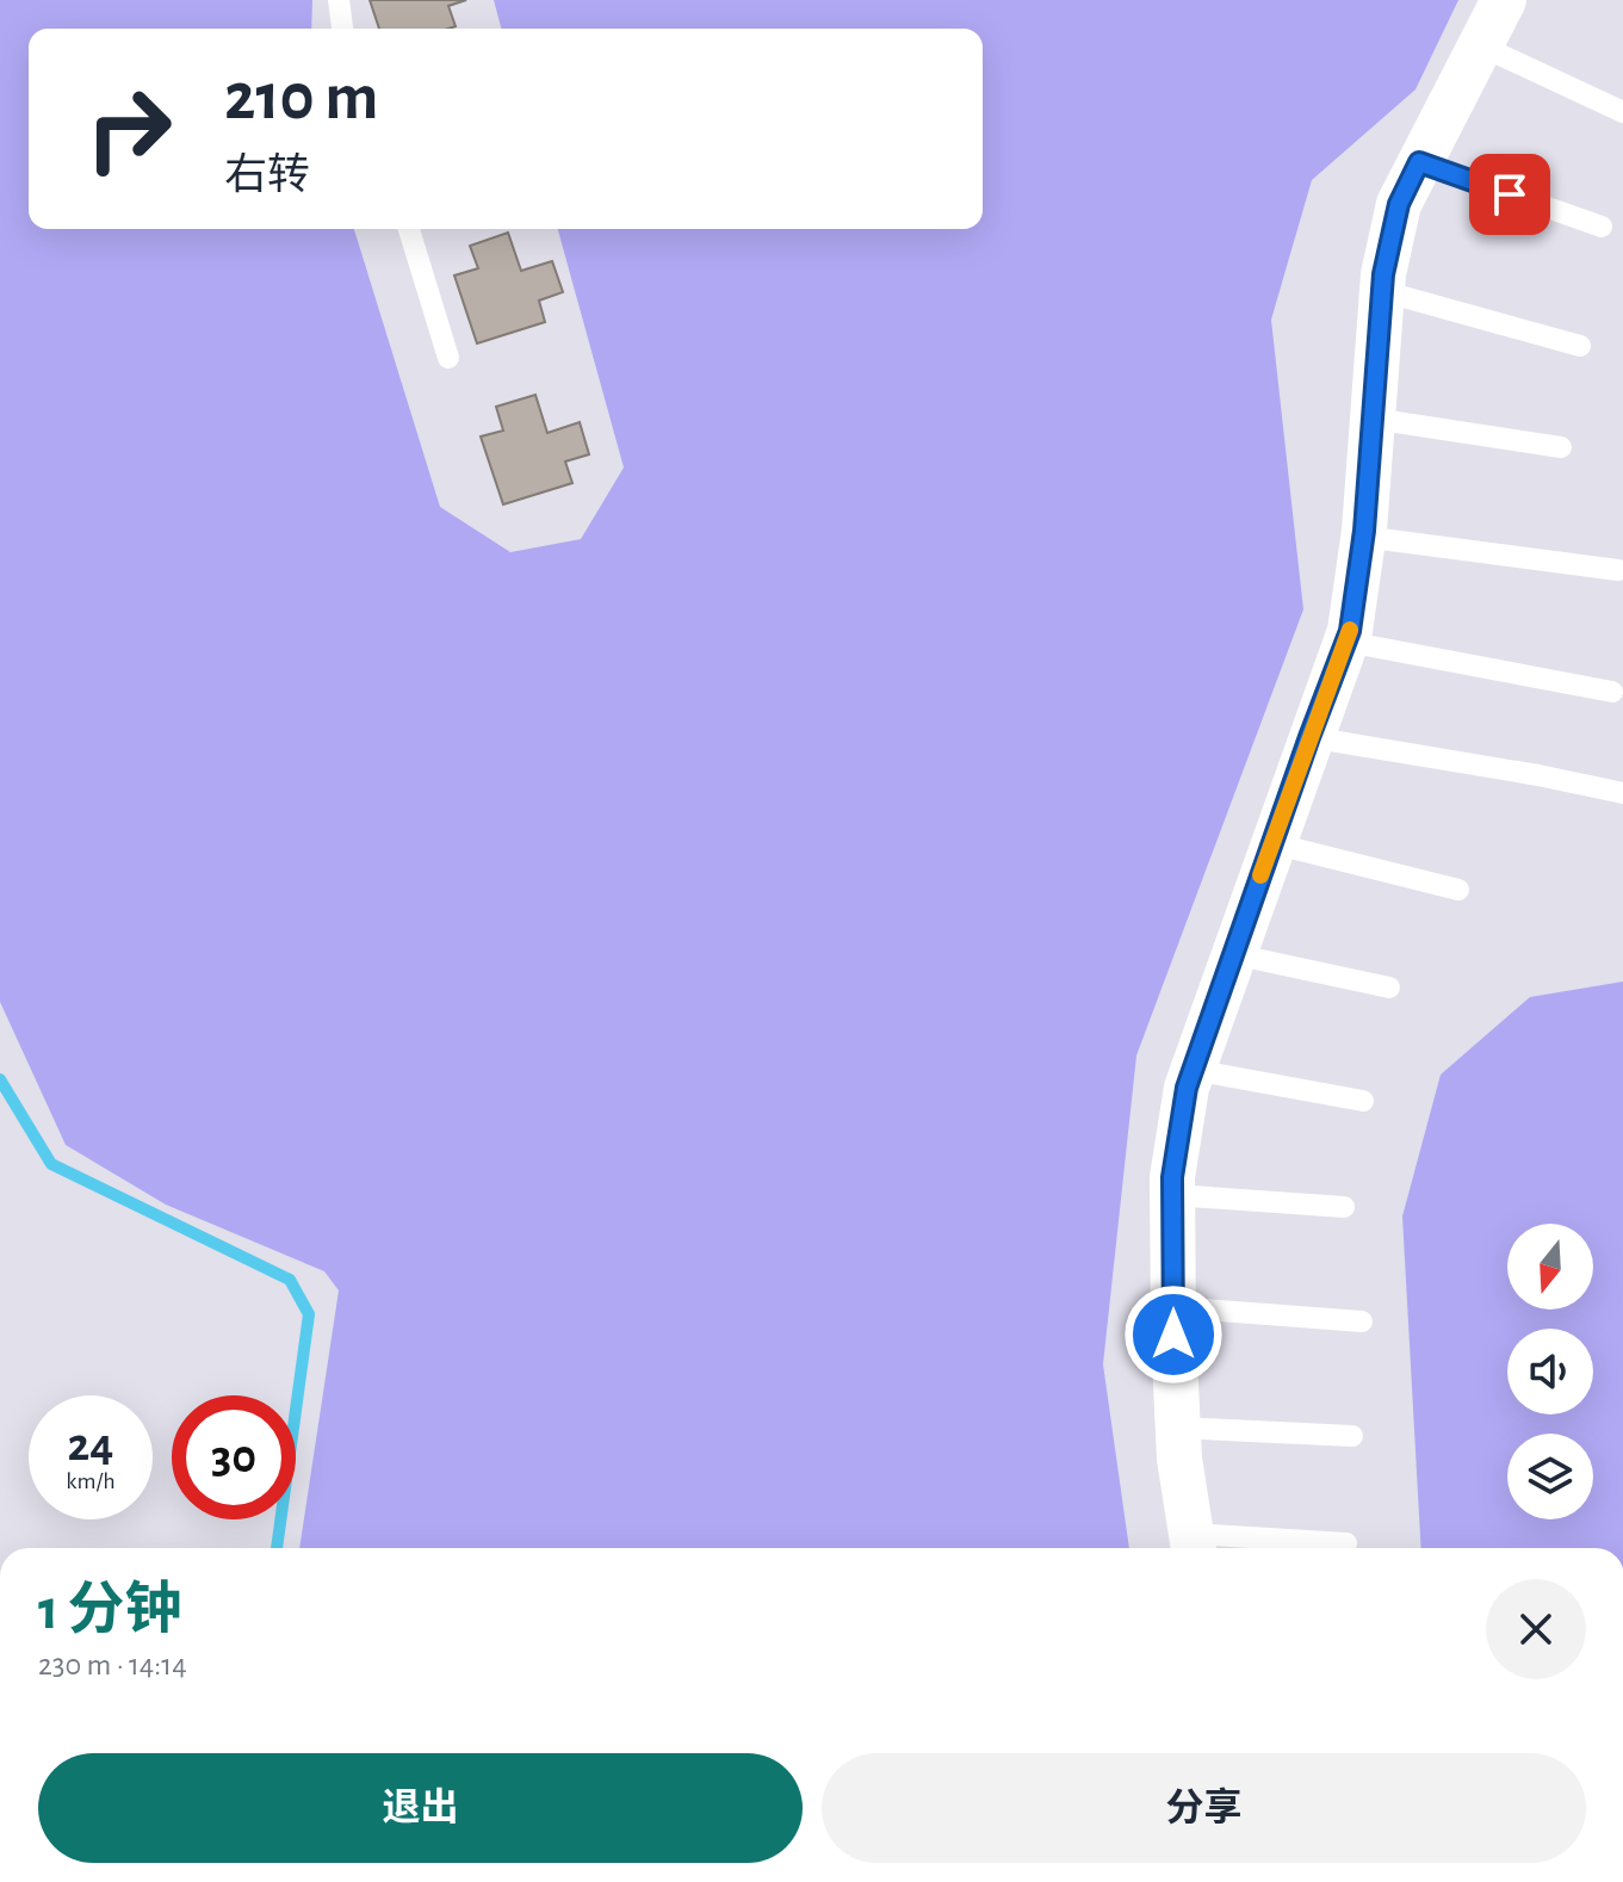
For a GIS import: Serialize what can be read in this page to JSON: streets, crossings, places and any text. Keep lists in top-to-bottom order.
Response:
{
  "north": "bottom",
  "page": {
    "turn": ["210 m", "右转"],
    "speed": "24 km/h",
    "limit": "30",
    "heading": ["1 分钟", "230 m · 14:14"],
    "buttons": ["退出", "分享"]
  }
}
